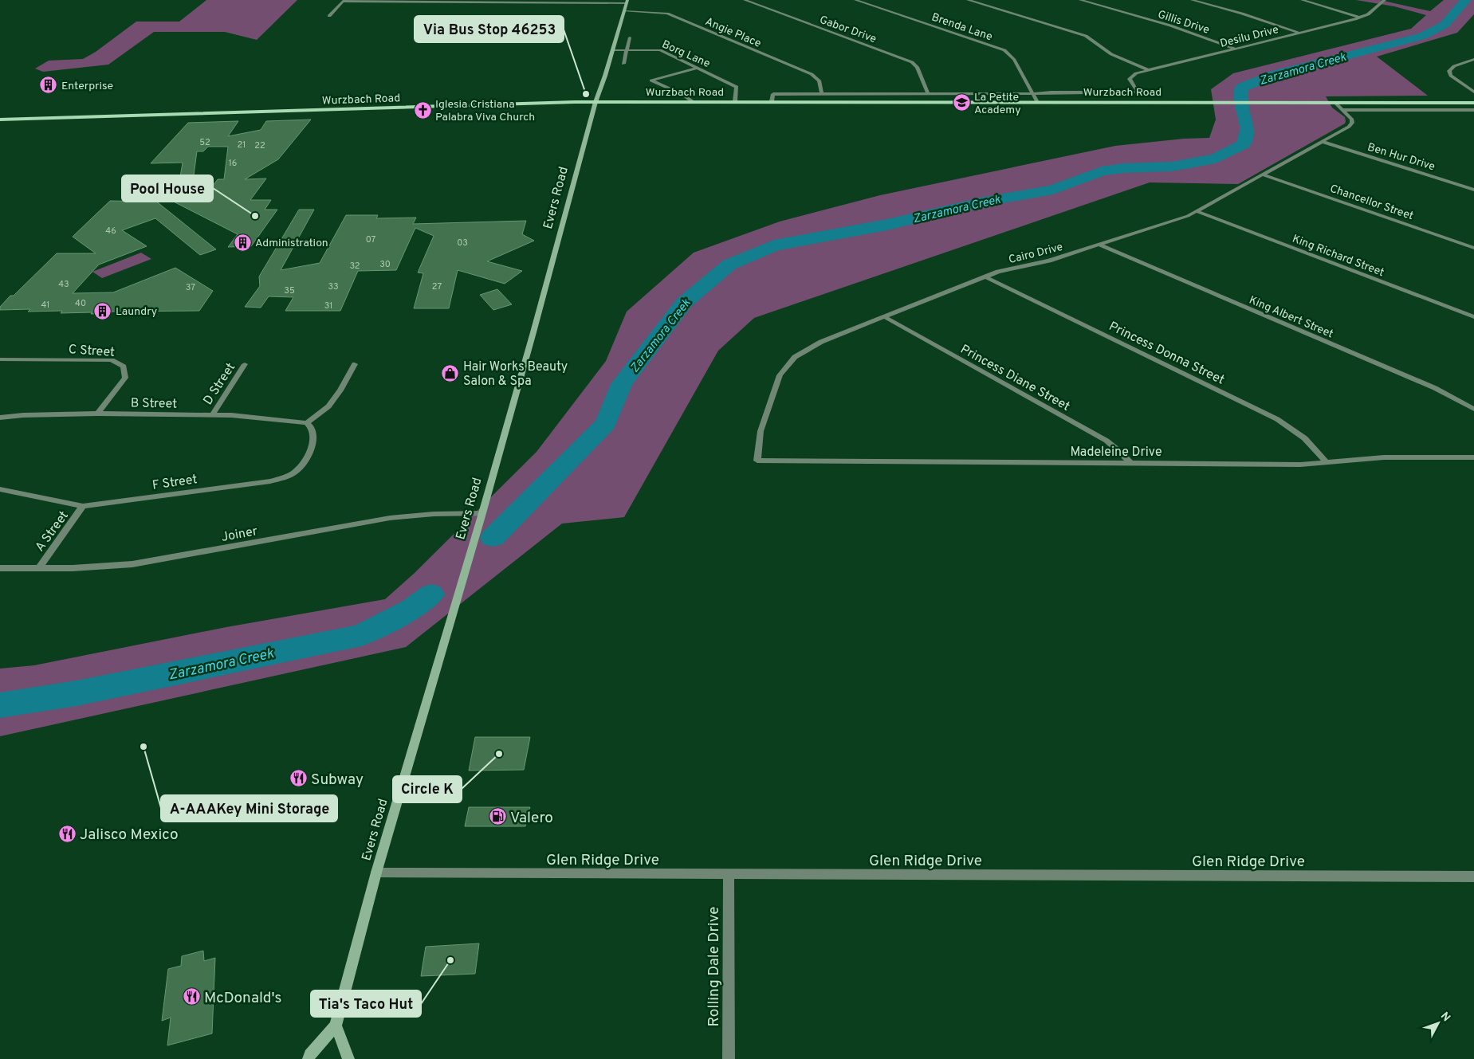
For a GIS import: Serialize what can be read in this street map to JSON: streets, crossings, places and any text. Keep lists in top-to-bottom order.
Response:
{
  "streets": {
    "main road": ["Wurzbach Road", "Evers Road"],
    "street": [
      "Gillis Drive",
      "Brenda Lane",
      "Gabor Drive",
      "Angie Place",
      "Desilu Drive",
      "Borg Lane",
      "Ben Hur Drive",
      "Chancellor Street",
      "Cairo Drive",
      "King Richard Street",
      "King Albert Street",
      "C Street",
      "Princess Donna Street",
      "Princess Diane Street",
      "D Street",
      "B Street",
      "Madeleine Drive",
      "F Street",
      "A Street",
      "Joiner",
      "Glen Ridge Drive",
      "Rolling Dale Drive"
    ]
  },
  "crossings": [
    ["Gillis Drive", "Desilu Drive"],
    ["Brenda Lane", "Wurzbach Road"],
    ["Gabor Drive", "Wurzbach Road"],
    ["Angie Place", "Wurzbach Road"],
    ["Angie Place", "Evers Road"],
    ["Desilu Drive", "Wurzbach Road"],
    ["Borg Lane", "Wurzbach Road"],
    ["Borg Lane", "Evers Road"],
    ["Wurzbach Road", "Evers Road"],
    ["Wurzbach Road", "Cairo Drive"],
    ["Ben Hur Drive", "Cairo Drive"],
    ["Evers Road", "Joiner"],
    ["Evers Road", "Glen Ridge Drive"],
    ["Chancellor Street", "Cairo Drive"],
    ["Cairo Drive", "King Richard Street"],
    ["Cairo Drive", "King Albert Street"],
    ["Cairo Drive", "Princess Donna Street"],
    ["Cairo Drive", "Princess Diane Street"],
    ["Cairo Drive", "Madeleine Drive"],
    ["C Street", "B Street"],
    ["Princess Donna Street", "Madeleine Drive"],
    ["Princess Diane Street", "Madeleine Drive"],
    ["D Street", "B Street"],
    ["B Street", "F Street"],
    ["F Street", "A Street"],
    ["A Street", "Joiner"],
    ["Glen Ridge Drive", "Rolling Dale Drive"]
  ],
  "water": ["Zarzamora Creek"],
  "places": {
    "building": ["Enterprise", "Administration", "Laundry"],
    "other": [
      "Via Bus Stop 46253",
      "Pool House",
      "A-AAAKey Mini Storage",
      "Circle K",
      "Tia's Taco Hut"
    ],
    "school or university": ["La Petite Academy"],
    "church": ["Iglesia Cristiana Palabra Viva Church"],
    "shop": ["Hair Works Beauty Salon & Spa"],
    "restaurant": ["Subway", "Jalisco Mexico", "McDonald's"],
    "fuel station": ["Valero"]
  },
  "house_numbers": [
    "52",
    "21",
    "22",
    "16",
    "46",
    "07",
    "03",
    "30",
    "32",
    "43",
    "33",
    "27",
    "37",
    "35",
    "40",
    "41",
    "31"
  ],
  "north": "top right"
}
